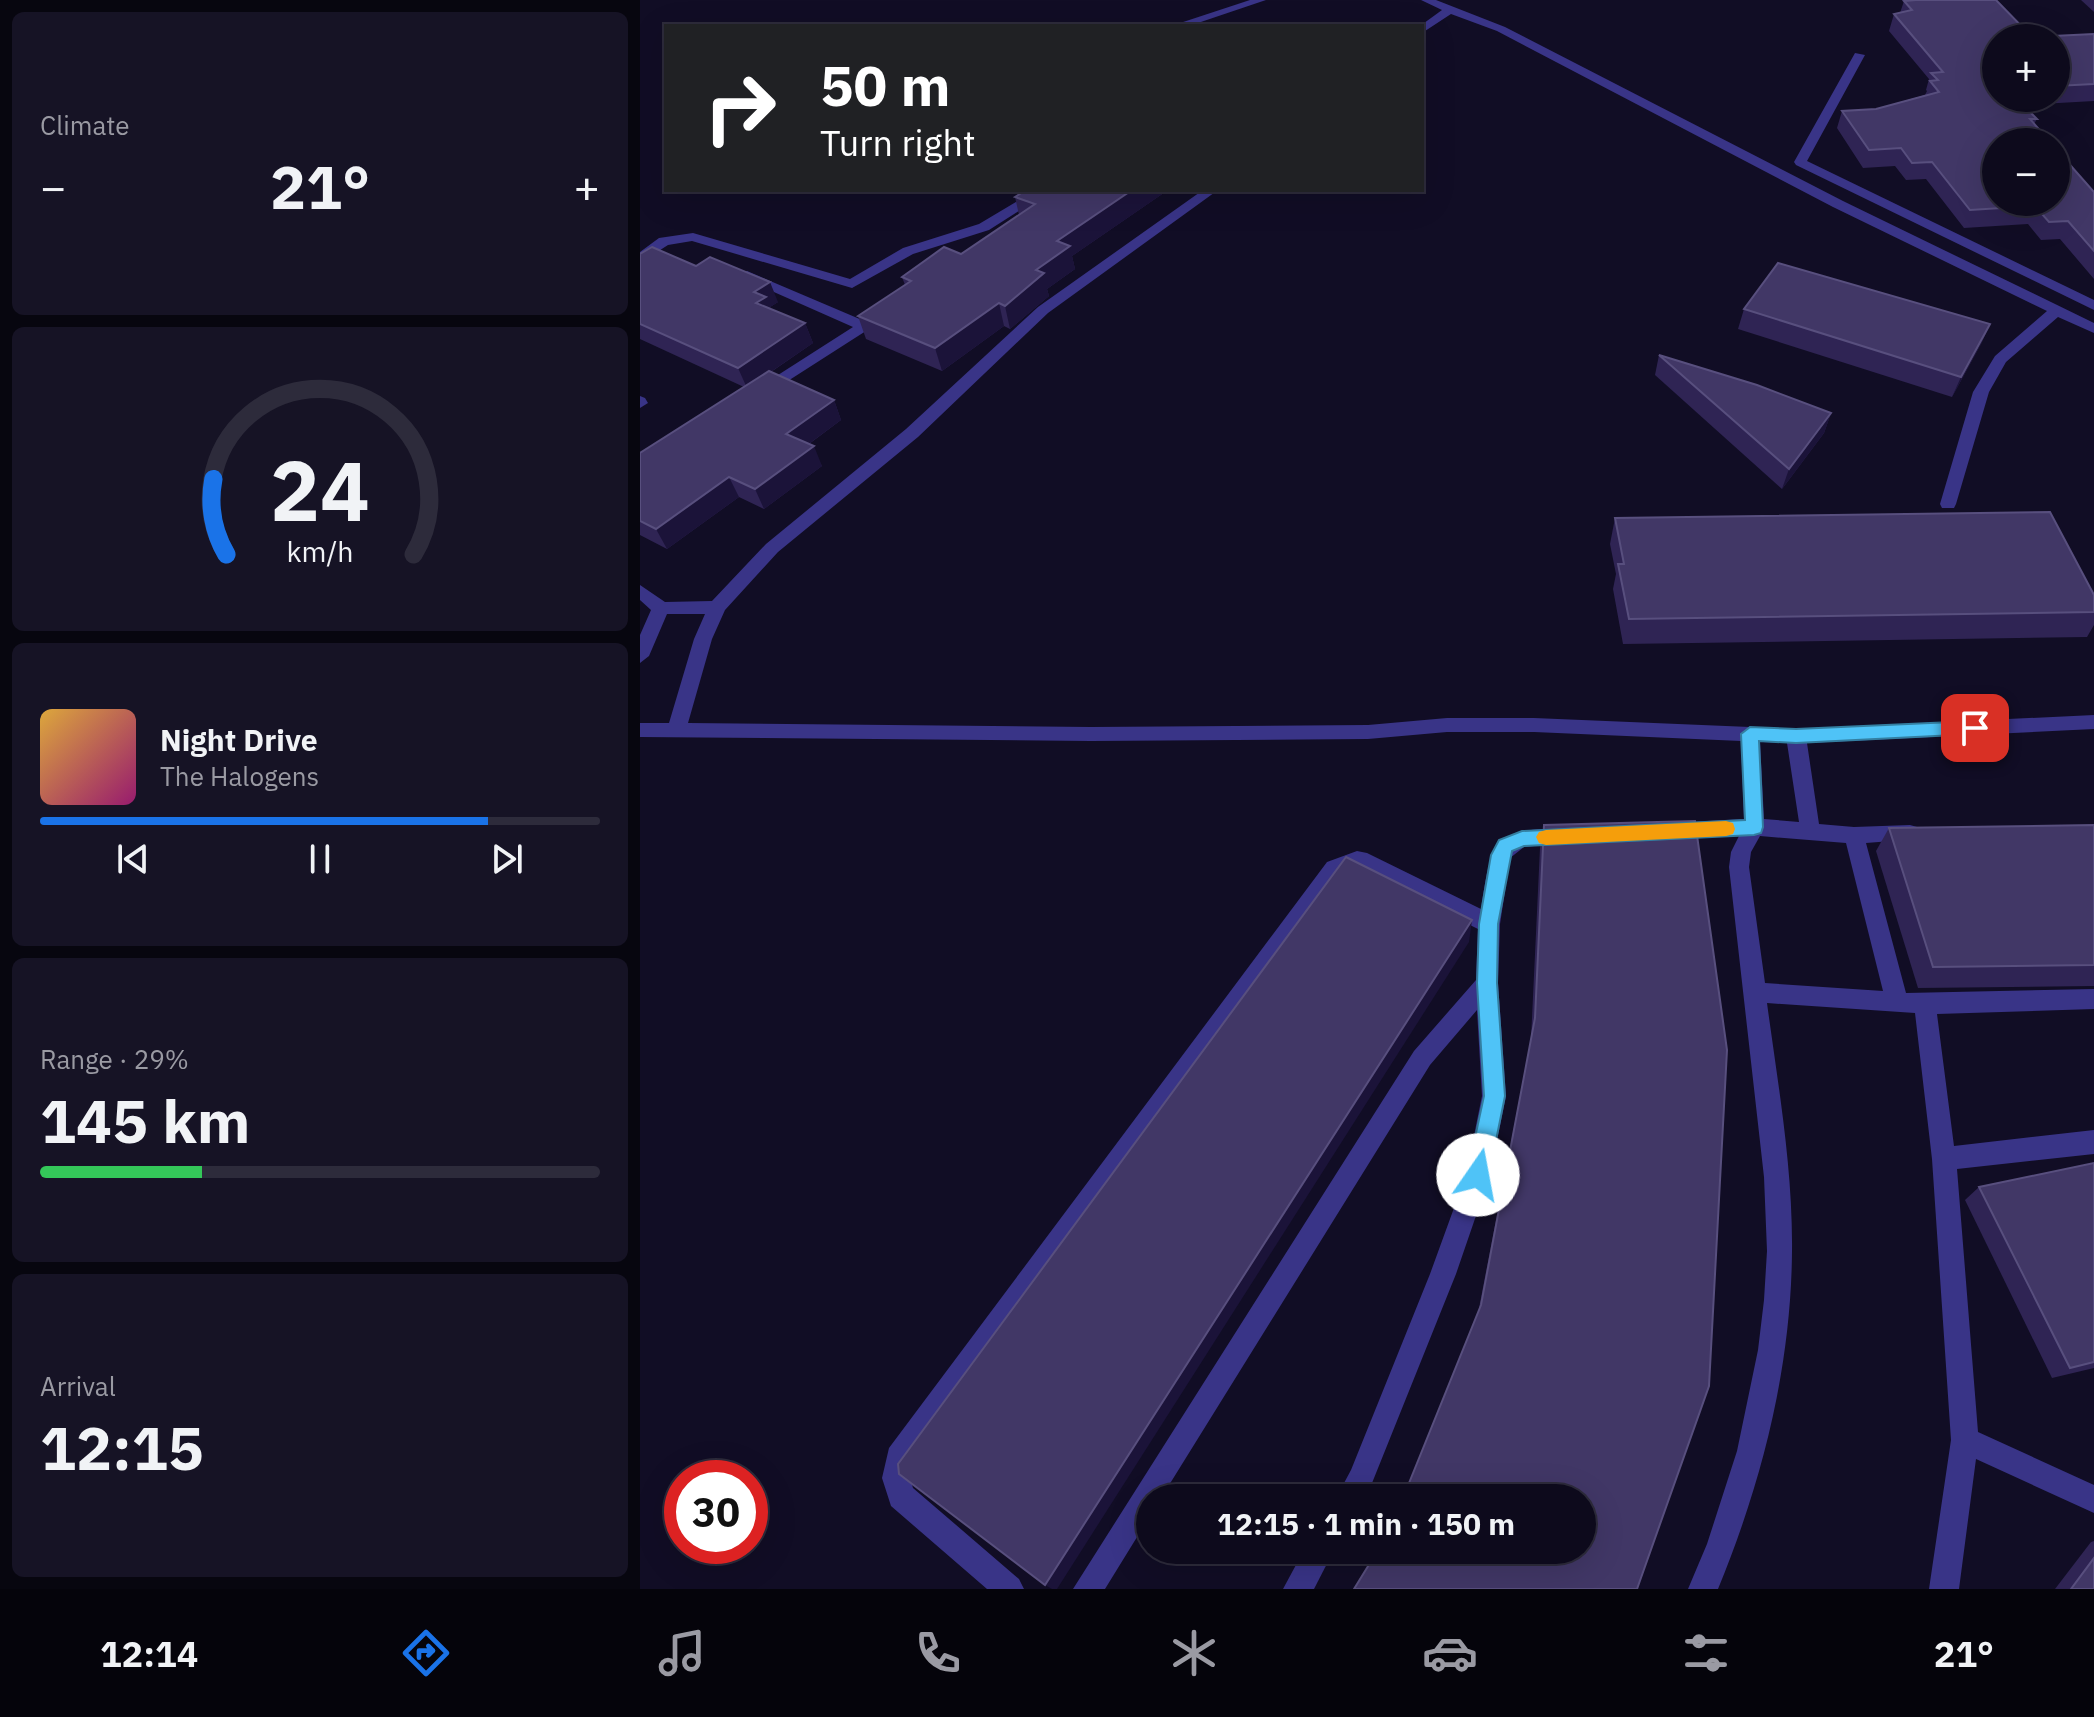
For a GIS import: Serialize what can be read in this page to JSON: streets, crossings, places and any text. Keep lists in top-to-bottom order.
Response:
{
  "page": {
    "tile": [
      "Climate",
      ["Range · 29%", "145 km"],
      ["Arrival", "12:15"]
    ],
    "map_buttons": ["+", "−"],
    "turn": ["50 m", "Turn right"],
    "heat": ["−", "21°", "+"],
    "song": ["Night Drive", "The Halogens"],
    "limit": "30",
    "trip": "12:15 · 1 min · 150 m",
    "tabs": ["12:14", "21°"],
    "gauge": ["24", "km/h"]
  }
}
